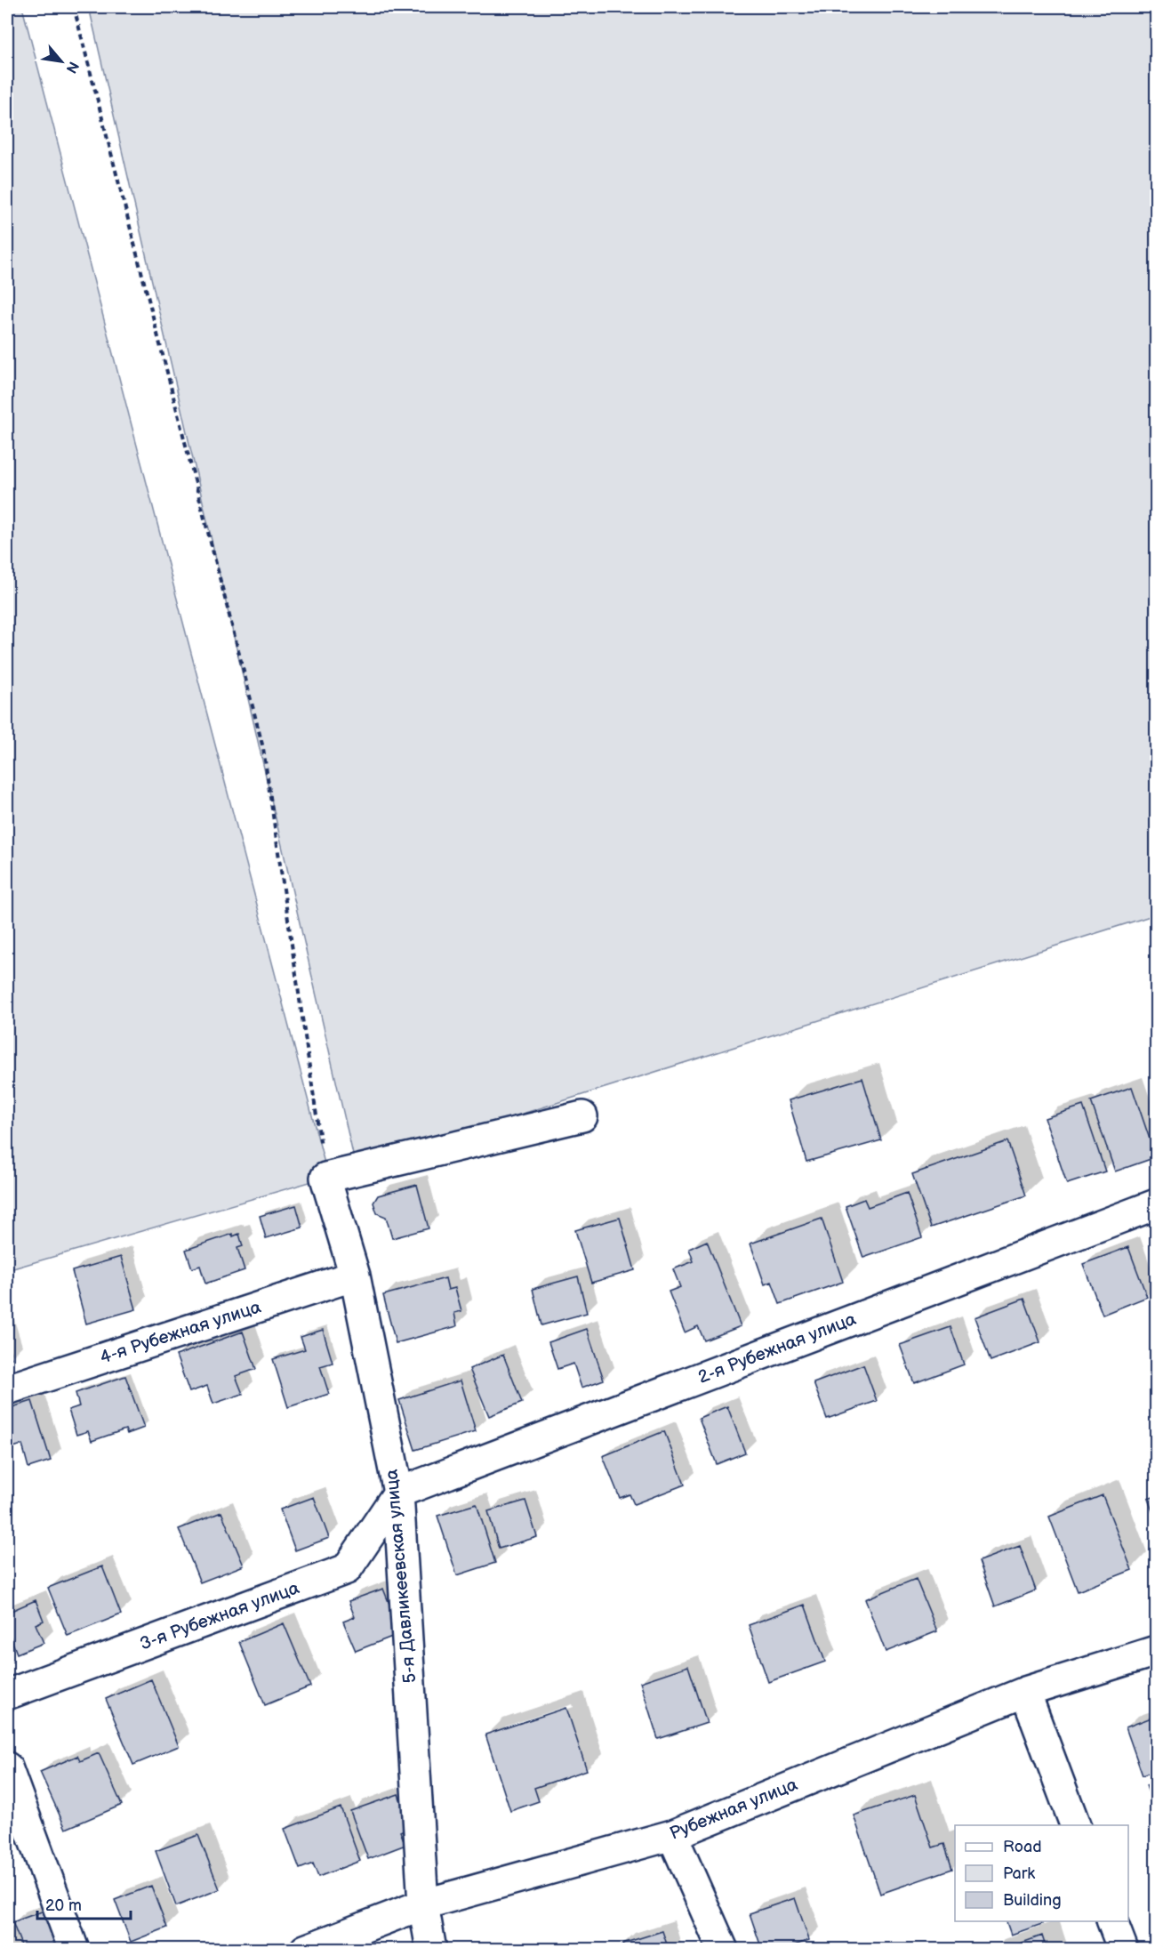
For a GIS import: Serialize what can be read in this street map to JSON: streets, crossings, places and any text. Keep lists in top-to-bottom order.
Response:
{
  "streets": {
    "street": [
      "4-я Рубежная улица",
      "2-я Рубежная улица",
      "5-я Давликеевская улица",
      "3-я Рубежная улица",
      "Рубежная улица"
    ]
  },
  "crossings": [
    ["4-я Рубежная улица", "5-я Давликеевская улица"],
    ["2-я Рубежная улица", "5-я Давликеевская улица"],
    ["2-я Рубежная улица", "3-я Рубежная улица"],
    ["5-я Давликеевская улица", "3-я Рубежная улица"],
    ["5-я Давликеевская улица", "Рубежная улица"]
  ],
  "legend": ["Road", "Park", "Building"],
  "scale_bar": "20 m",
  "north": "bottom right"
}
